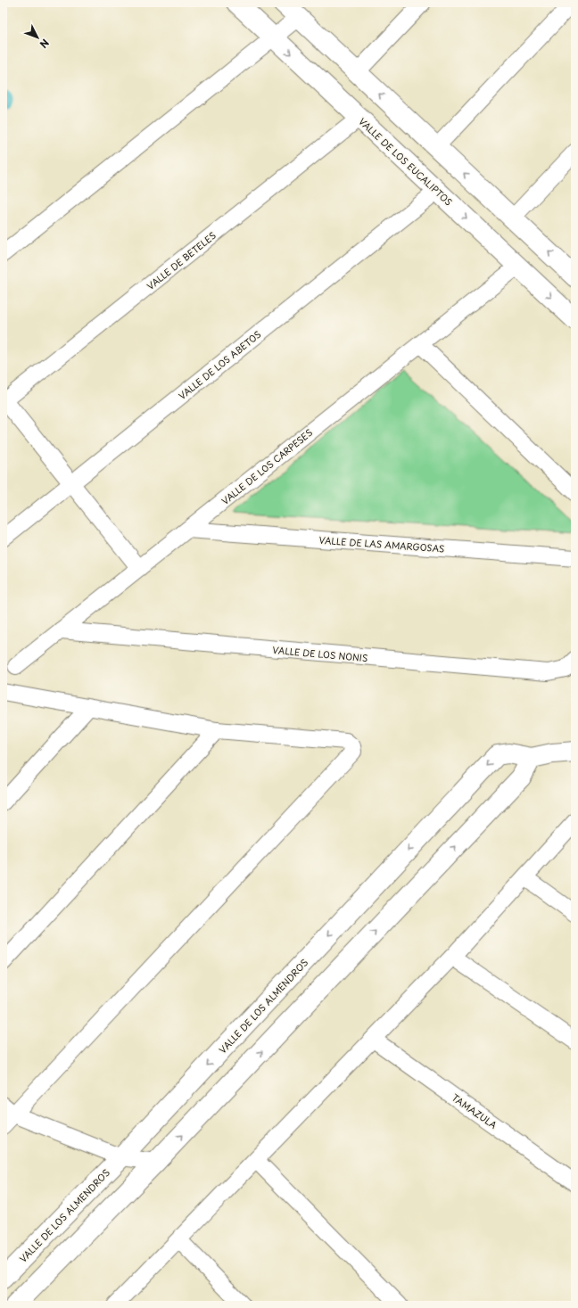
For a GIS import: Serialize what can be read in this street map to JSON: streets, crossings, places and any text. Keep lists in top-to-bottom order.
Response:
{
  "streets": {
    "street": [
      "VALLE DE LOS EUCALIPTOS",
      "VALLE DE BETELES",
      "VALLE DE LOS ABETOS",
      "VALLE DE LOS CARPESES",
      "VALLE DE LAS AMARGOSAS",
      "VALLE DE LOS NONIS",
      "VALLE DE LOS ALMENDROS",
      "TAMAZULA"
    ]
  },
  "crossings": [
    ["VALLE DE LOS EUCALIPTOS", "VALLE DE BETELES"],
    ["VALLE DE LOS EUCALIPTOS", "VALLE DE LOS ABETOS"],
    ["VALLE DE LOS EUCALIPTOS", "VALLE DE LOS CARPESES"],
    ["VALLE DE LOS CARPESES", "VALLE DE LAS AMARGOSAS"],
    ["VALLE DE LOS CARPESES", "VALLE DE LOS NONIS"]
  ],
  "north": "bottom right"
}
